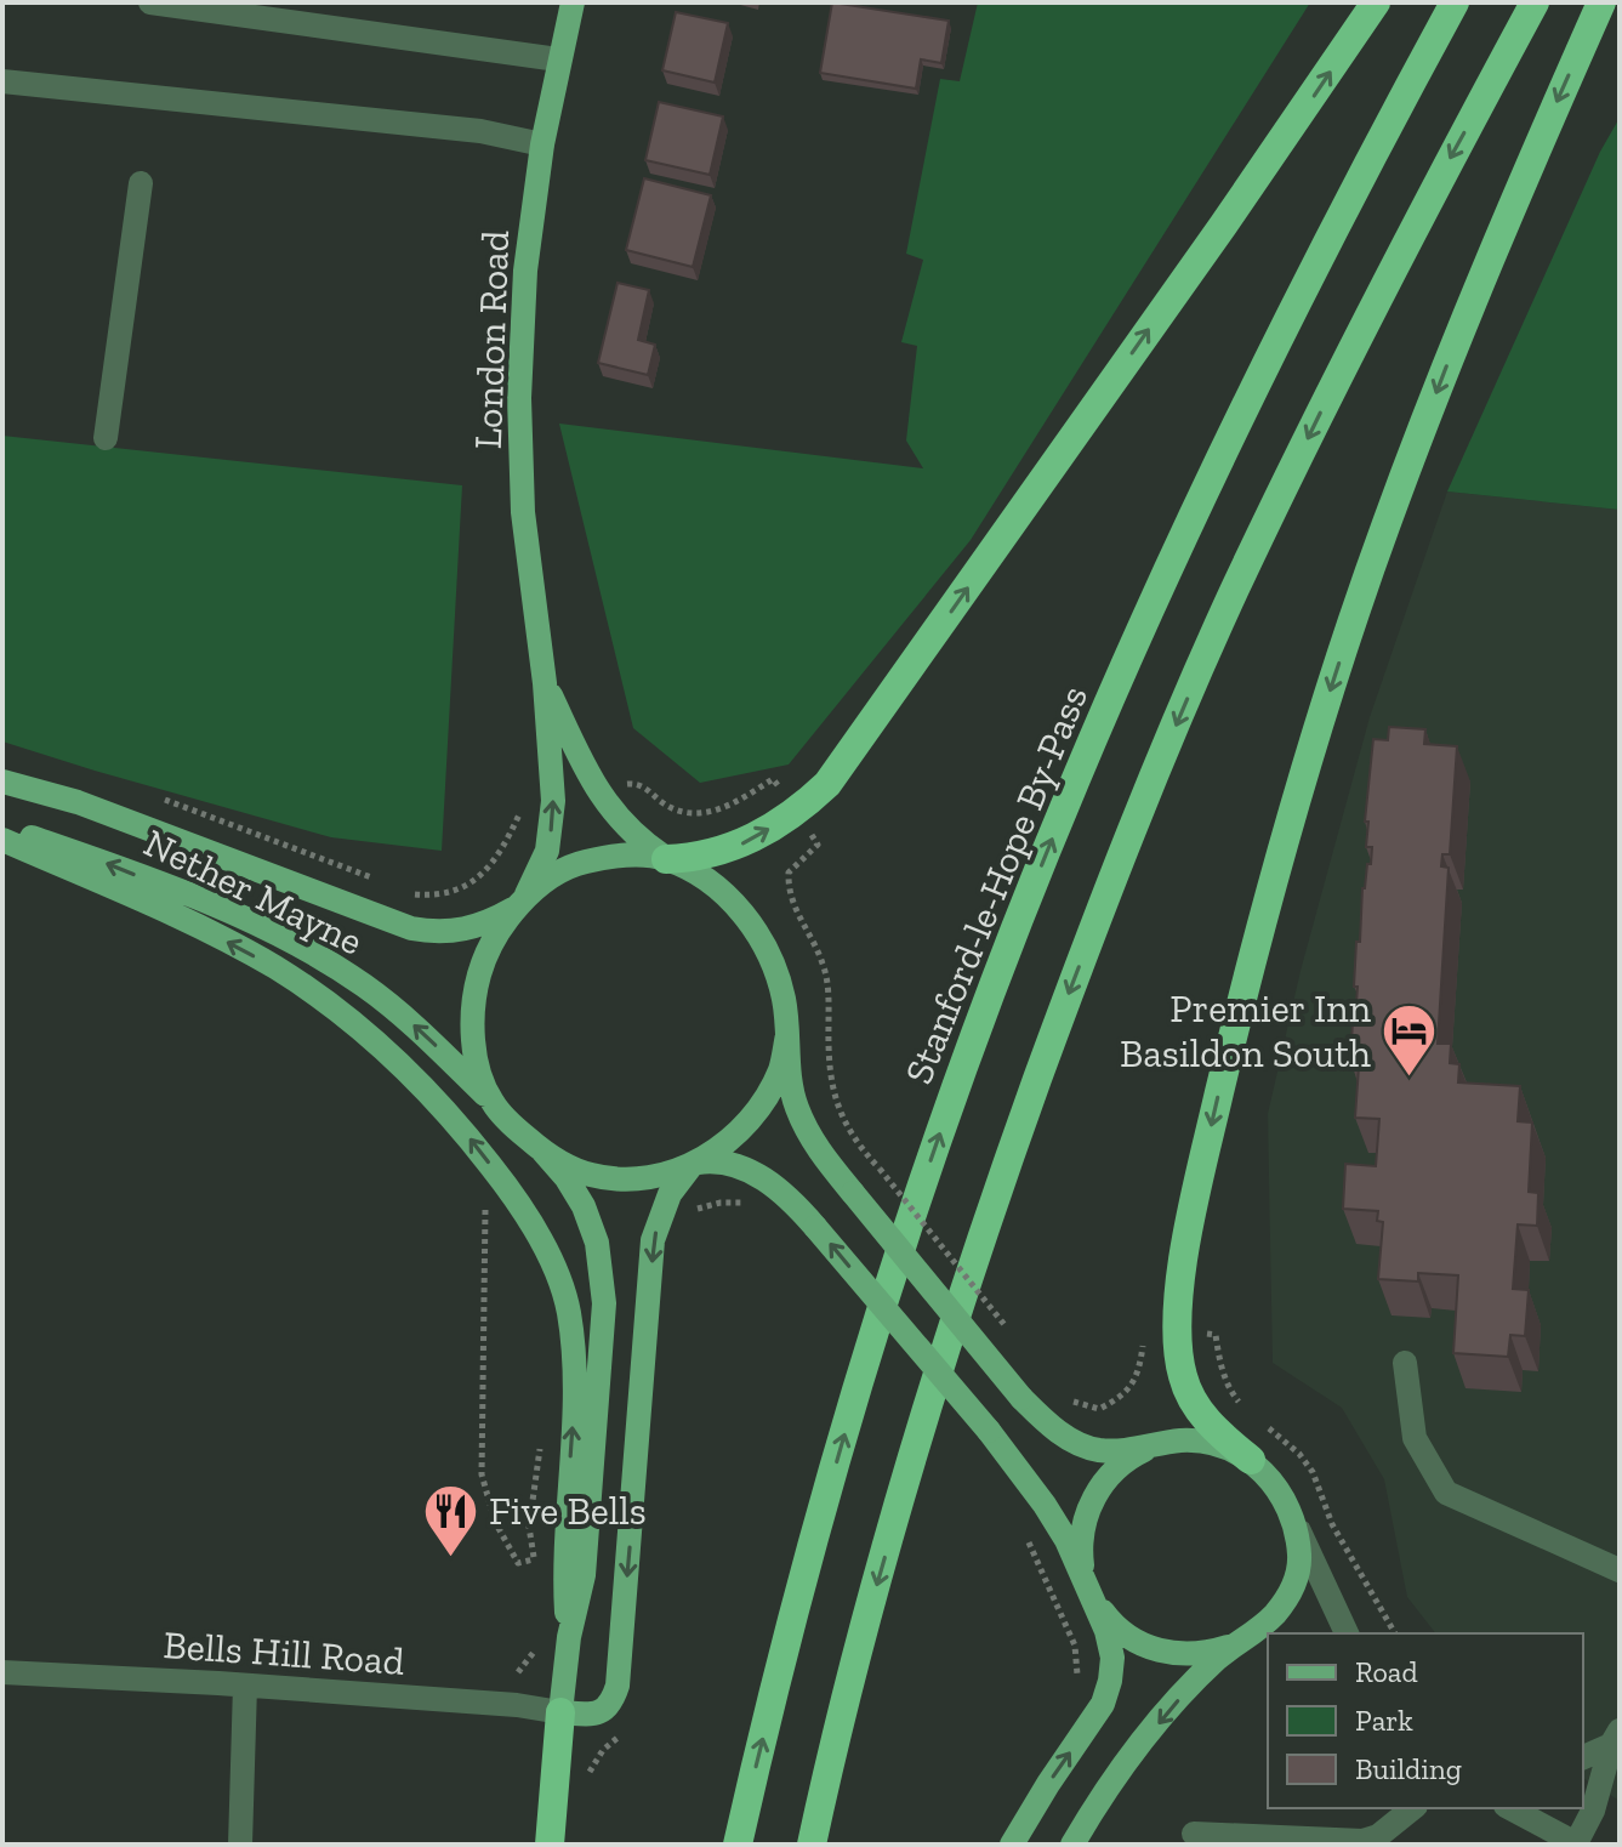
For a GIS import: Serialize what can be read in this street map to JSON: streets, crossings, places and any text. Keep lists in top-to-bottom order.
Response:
{
  "streets": {
    "highway": ["Stanford-le-Hope By-Pass"],
    "main road": ["London Road", "Nether Mayne"],
    "street": ["Bells Hill Road"]
  },
  "crossings": [
    ["London Road", "Nether Mayne"]
  ],
  "places": {
    "hotel": ["Premier Inn Basildon South"],
    "restaurant": ["Five Bells"]
  },
  "legend": ["Road", "Park", "Building"]
}
